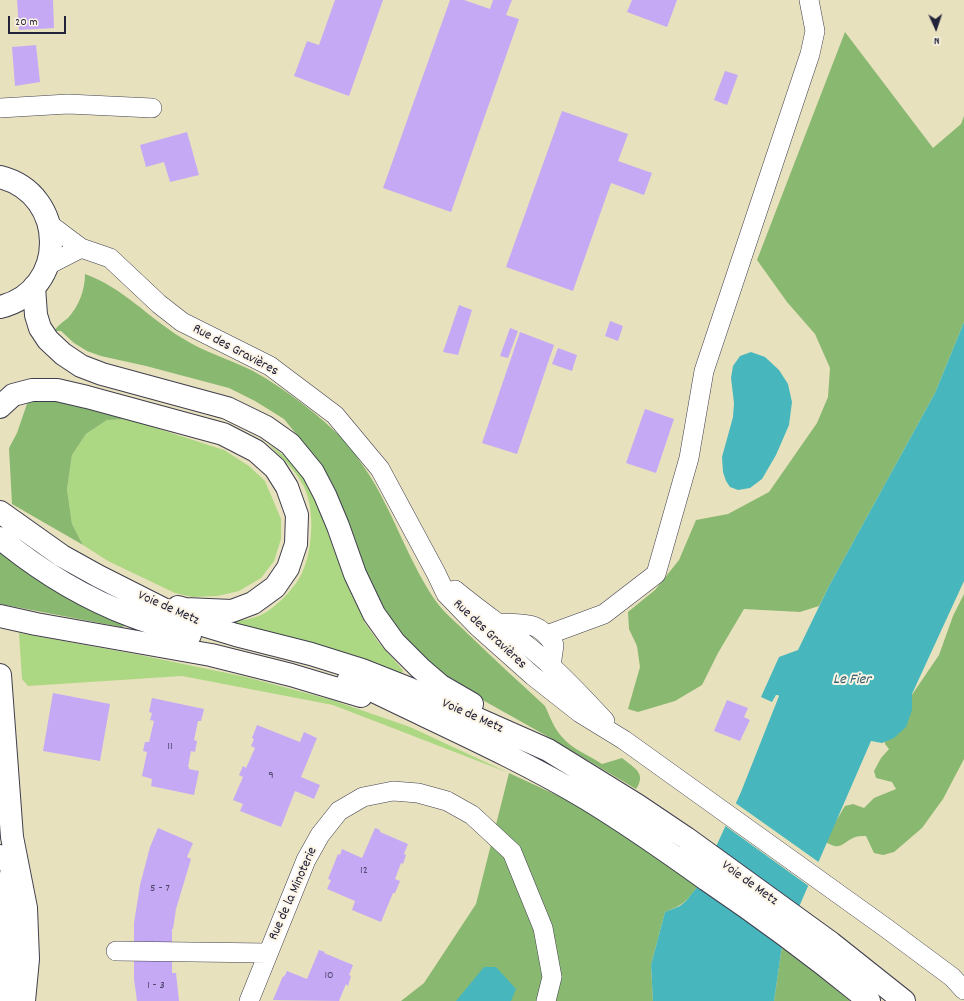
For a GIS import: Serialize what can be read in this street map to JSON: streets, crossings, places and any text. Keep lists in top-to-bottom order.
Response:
{
  "streets": {
    "main road": ["Voie de Metz"],
    "street": ["Rue des Gravières", "Rue de la Minoterie"]
  },
  "water": ["Le Fier"],
  "house_numbers": [
    "11",
    "9",
    "12",
    "5 - 7",
    "10",
    "1 - 3"
  ],
  "scale_bar": "20 m",
  "north": "bottom"
}
